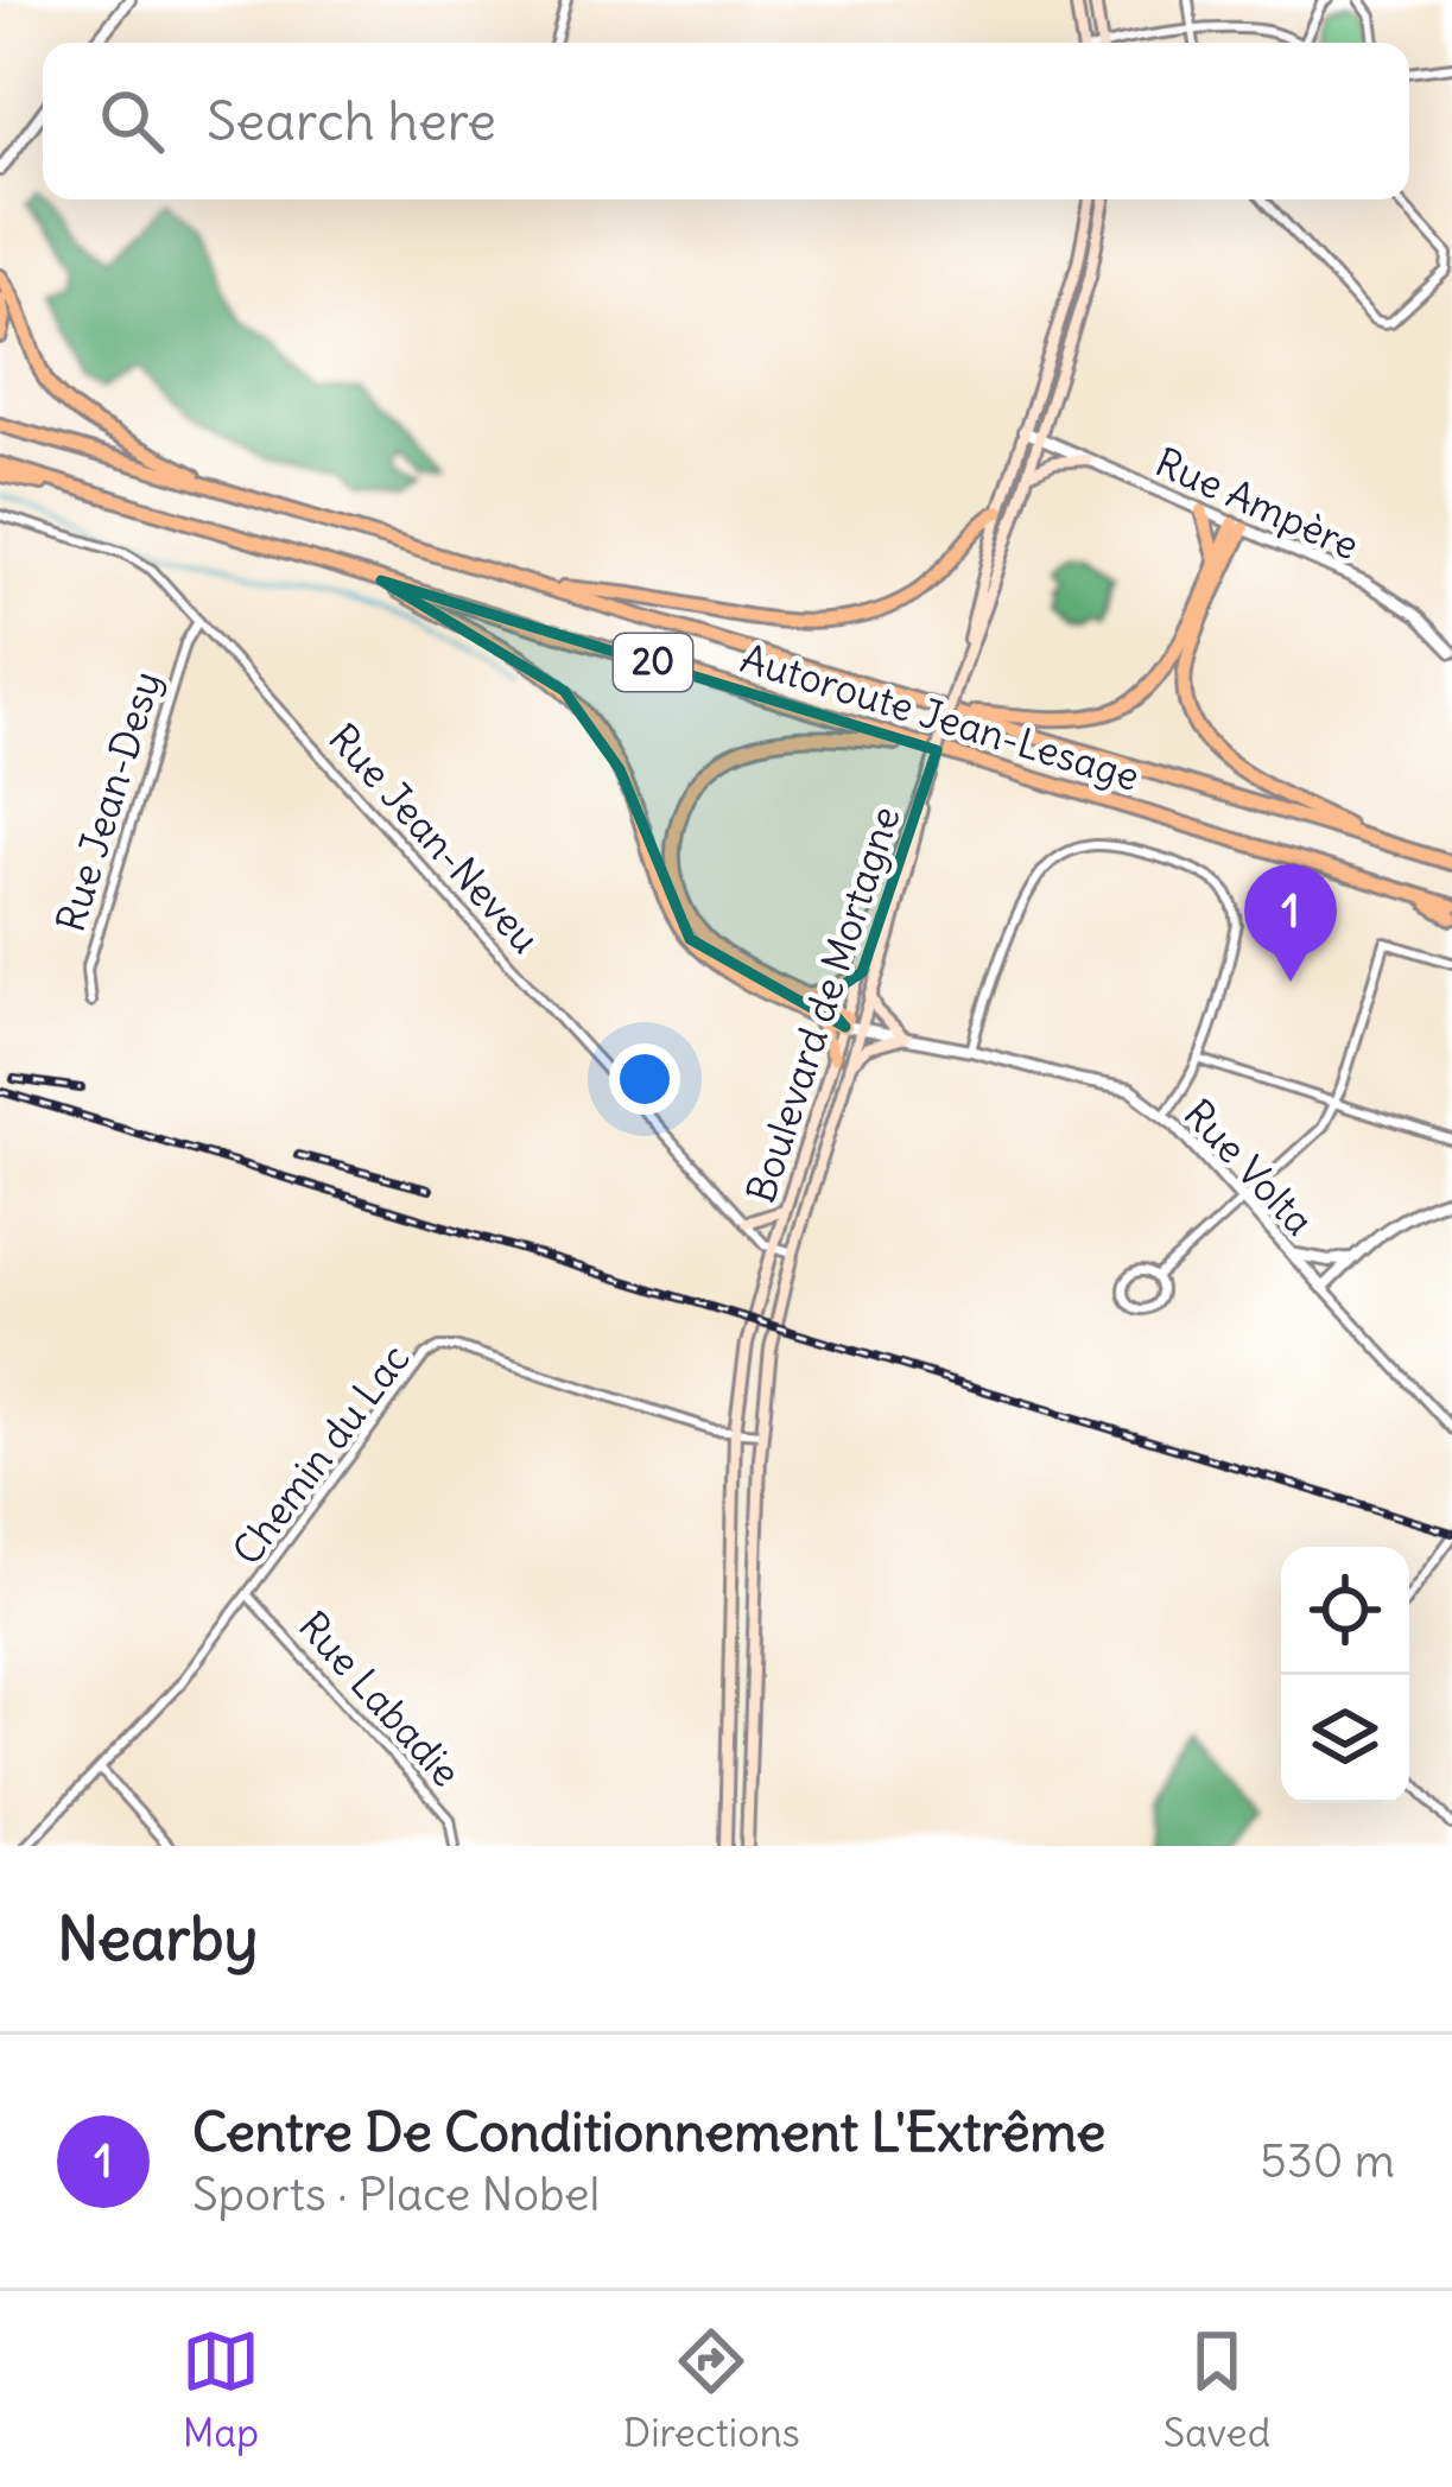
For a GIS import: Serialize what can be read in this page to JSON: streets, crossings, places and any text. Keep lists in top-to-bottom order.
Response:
{
  "streets": {
    "highway": ["20", "Autoroute Jean-Lesage"],
    "main road": ["Boulevard de Mortagne"],
    "street": [
      "Rue Ampère",
      "Rue Jean-Desy",
      "Rue Jean-Neveu",
      "Rue Volta",
      "Chemin du Lac",
      "Rue Labadie"
    ]
  },
  "crossings": [
    ["Rue Ampère", "Boulevard de Mortagne"],
    ["Rue Jean-Desy", "Rue Jean-Neveu"],
    ["Rue Jean-Neveu", "Boulevard de Mortagne"],
    ["Boulevard de Mortagne", "Rue Volta"],
    ["Boulevard de Mortagne", "Chemin du Lac"],
    ["Chemin du Lac", "Rue Labadie"]
  ],
  "page": {
    "search": "Search here",
    "pins": "1",
    "heading": "Nearby",
    "list": [
      {
        "mark": "1",
        "name": "Centre De Conditionnement L'Extrême",
        "note": "Sports · Place Nobel",
        "value": "530 m"
      }
    ],
    "nav": ["Map", "Directions", "Saved"]
  }
}
